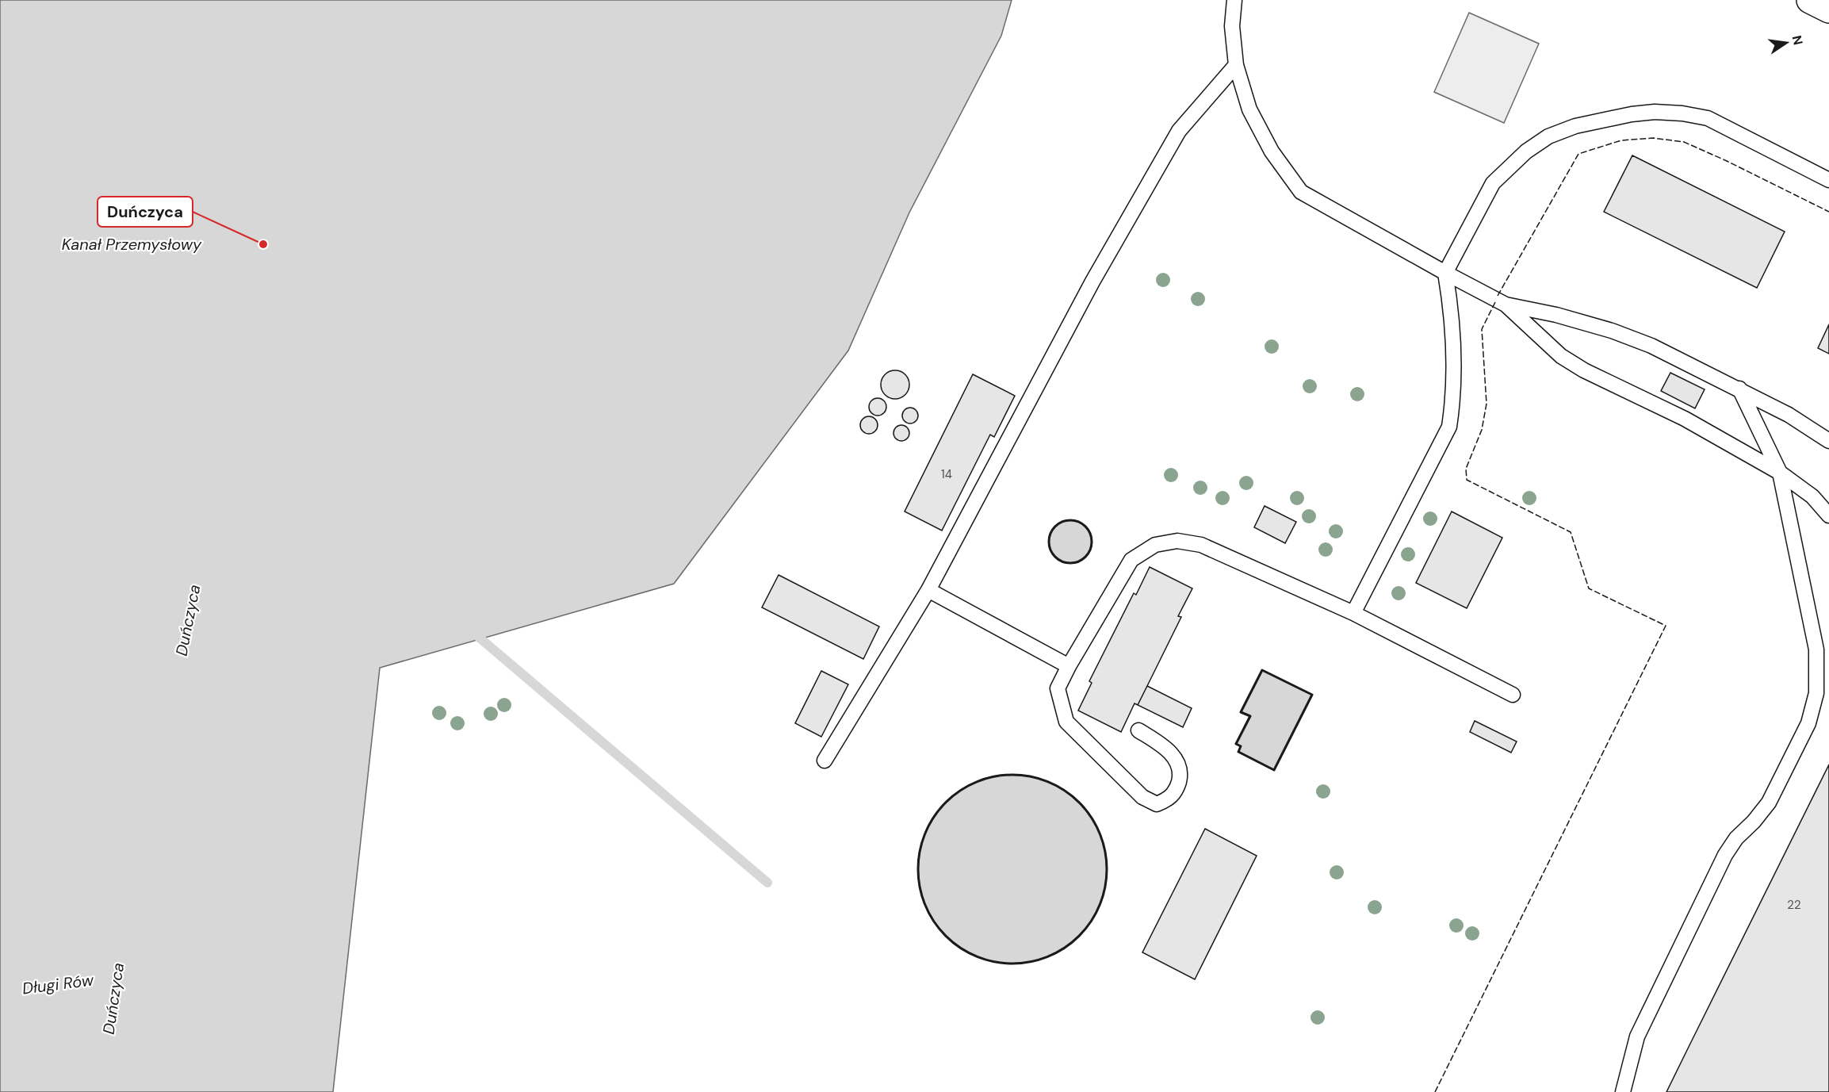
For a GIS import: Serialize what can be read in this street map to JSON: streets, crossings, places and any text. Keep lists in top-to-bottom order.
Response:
{
  "water": ["Kanał Przemysłowy", "Duńczyca", "Długi Rów"],
  "places": ["Duńczyca"],
  "house_numbers": ["14", "22"],
  "north": "right"
}
